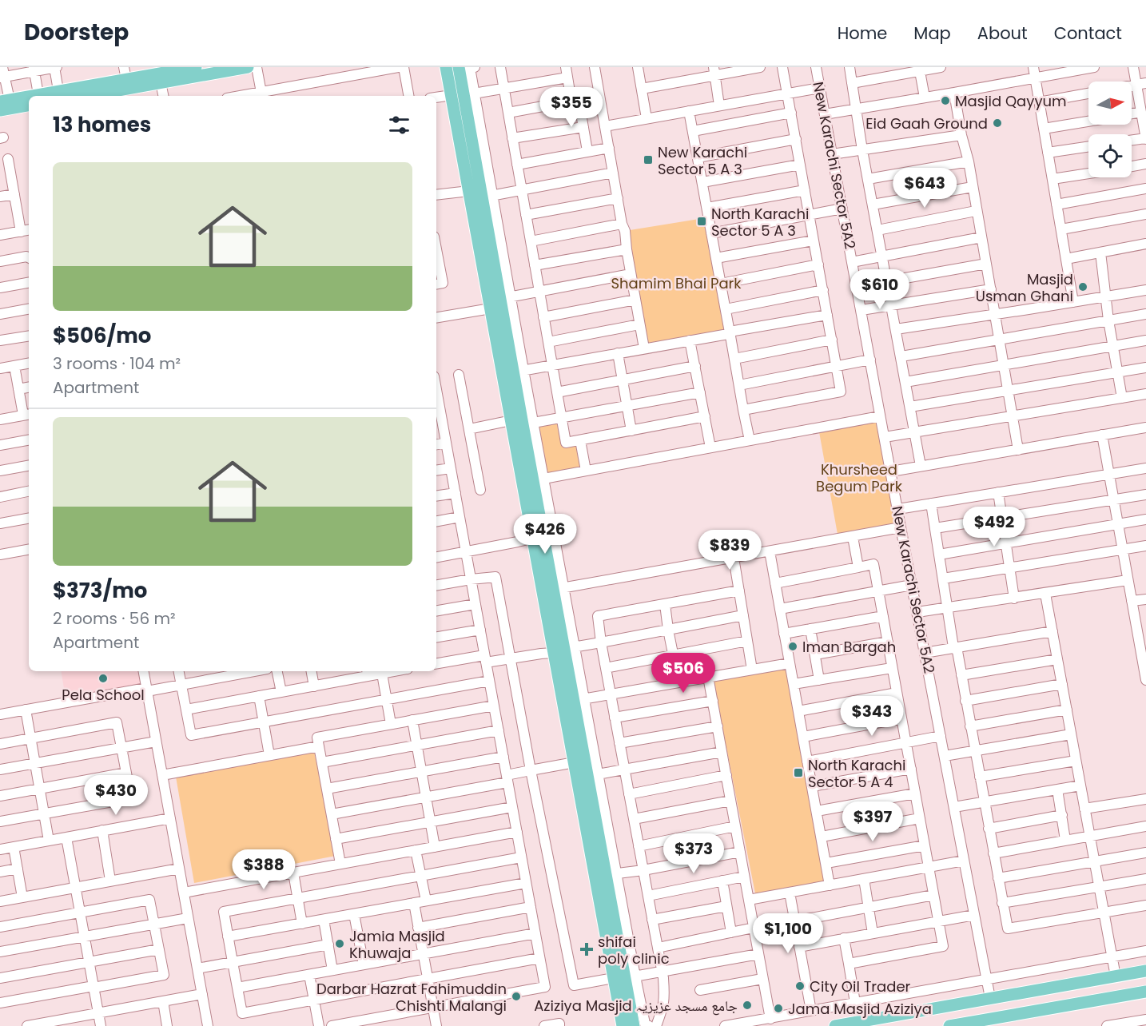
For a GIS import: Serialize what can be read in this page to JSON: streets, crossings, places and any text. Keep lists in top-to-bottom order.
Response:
{
  "streets": {
    "street": ["New Karachi Sector 5A2"]
  },
  "parks": ["Shamim Bhai Park", "Khursheed Begum Park"],
  "places": {
    "other": [
      "Masjid Qayyum",
      "Eid Gaah Ground",
      "Masjid Usman Ghani",
      "Iman Bargah",
      "Pela School",
      "Jamia Masjid Khuwaja",
      "City Oil Trader",
      "Darbar Hazrat Fahimuddin Chishti Malangi",
      "Aziziya Masjid جامع مسجد عزیزیہ",
      "Jama Masjid Aziziya"
    ],
    "transit": ["New Karachi Sector 5 A 3", "North Karachi Sector 5 A 3", "North Karachi Sector 5 A 4"],
    "health": ["shifai poly clinic"]
  },
  "north": "right",
  "page": {
    "header": "Doorstep",
    "nav": [
      "Home",
      "Map",
      "About",
      "Contact"
    ],
    "price": [
      "$355",
      "$643",
      "$610",
      "$492",
      "$426",
      "$839",
      "$506",
      "$343",
      "$430",
      "$397",
      "$373",
      "$388",
      "$1,100"
    ],
    "heading": "13 homes",
    "list": [
      {
        "name": "$506/mo",
        "note": "3 rooms · 104 m² · Apartment"
      },
      {
        "name": "$373/mo",
        "note": "2 rooms · 56 m² · Apartment"
      }
    ]
  }
}
